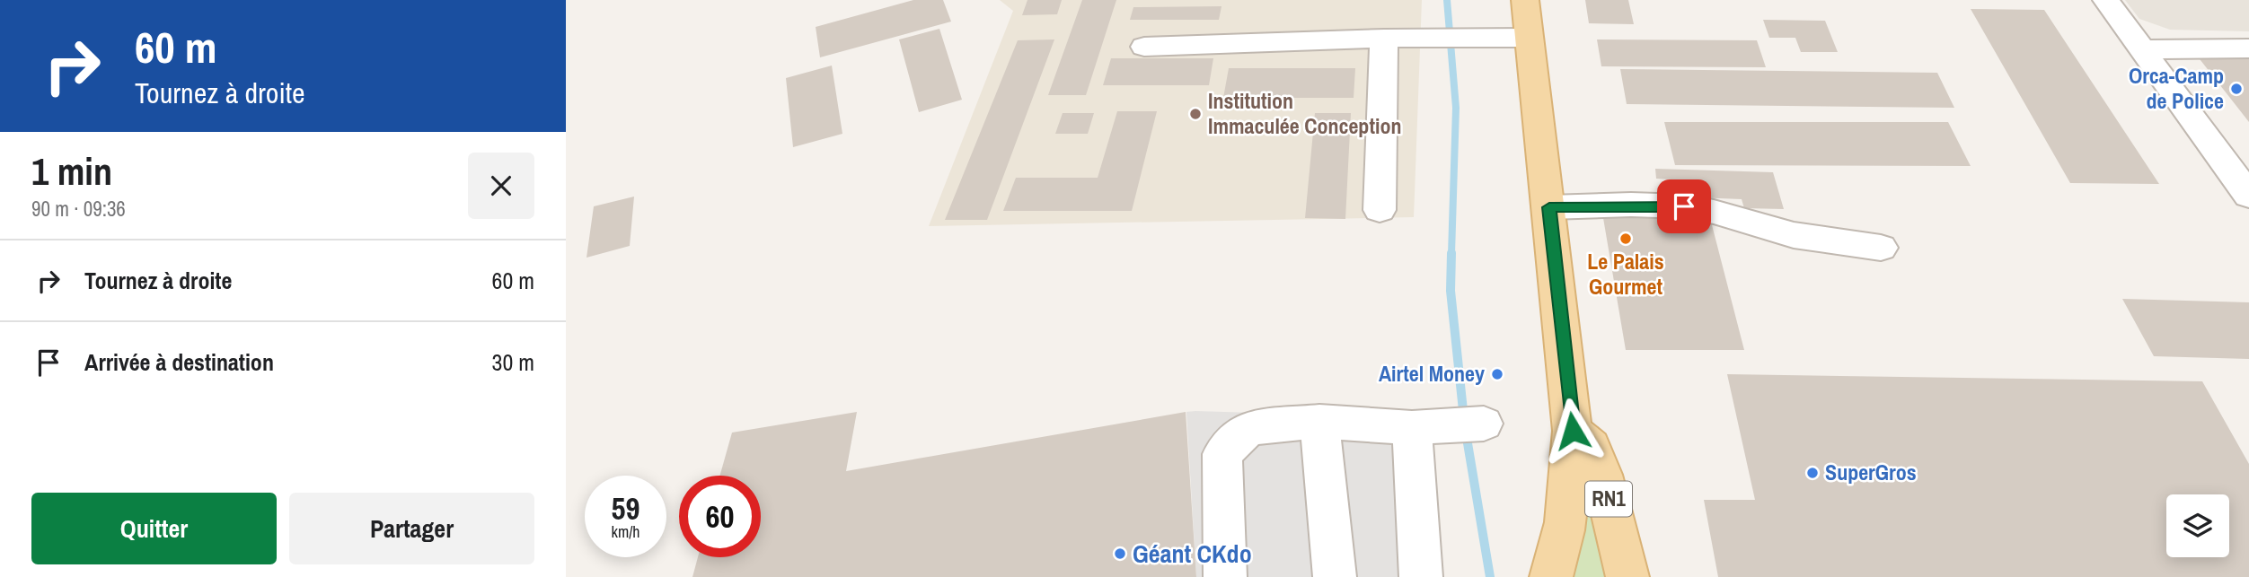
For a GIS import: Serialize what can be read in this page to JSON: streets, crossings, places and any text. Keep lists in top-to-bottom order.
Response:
{
  "streets": {
    "main road": ["RN1"]
  },
  "places": [
    "Orca-Camp de Police",
    "Institution Immaculée Conception",
    "Le Palais Gourmet",
    "Airtel Money",
    "SuperGros",
    "Géant CKdo"
  ],
  "page": {
    "turn": ["60 m", "Tournez à droite"],
    "heading": ["1 min", "90 m · 09:36"],
    "list": [
      {
        "name": "Tournez à droite",
        "value": "60 m"
      },
      {
        "name": "Arrivée à destination",
        "value": "30 m"
      }
    ],
    "speed": "59 km/h",
    "limit": "60",
    "buttons": ["Quitter", "Partager"]
  }
}
